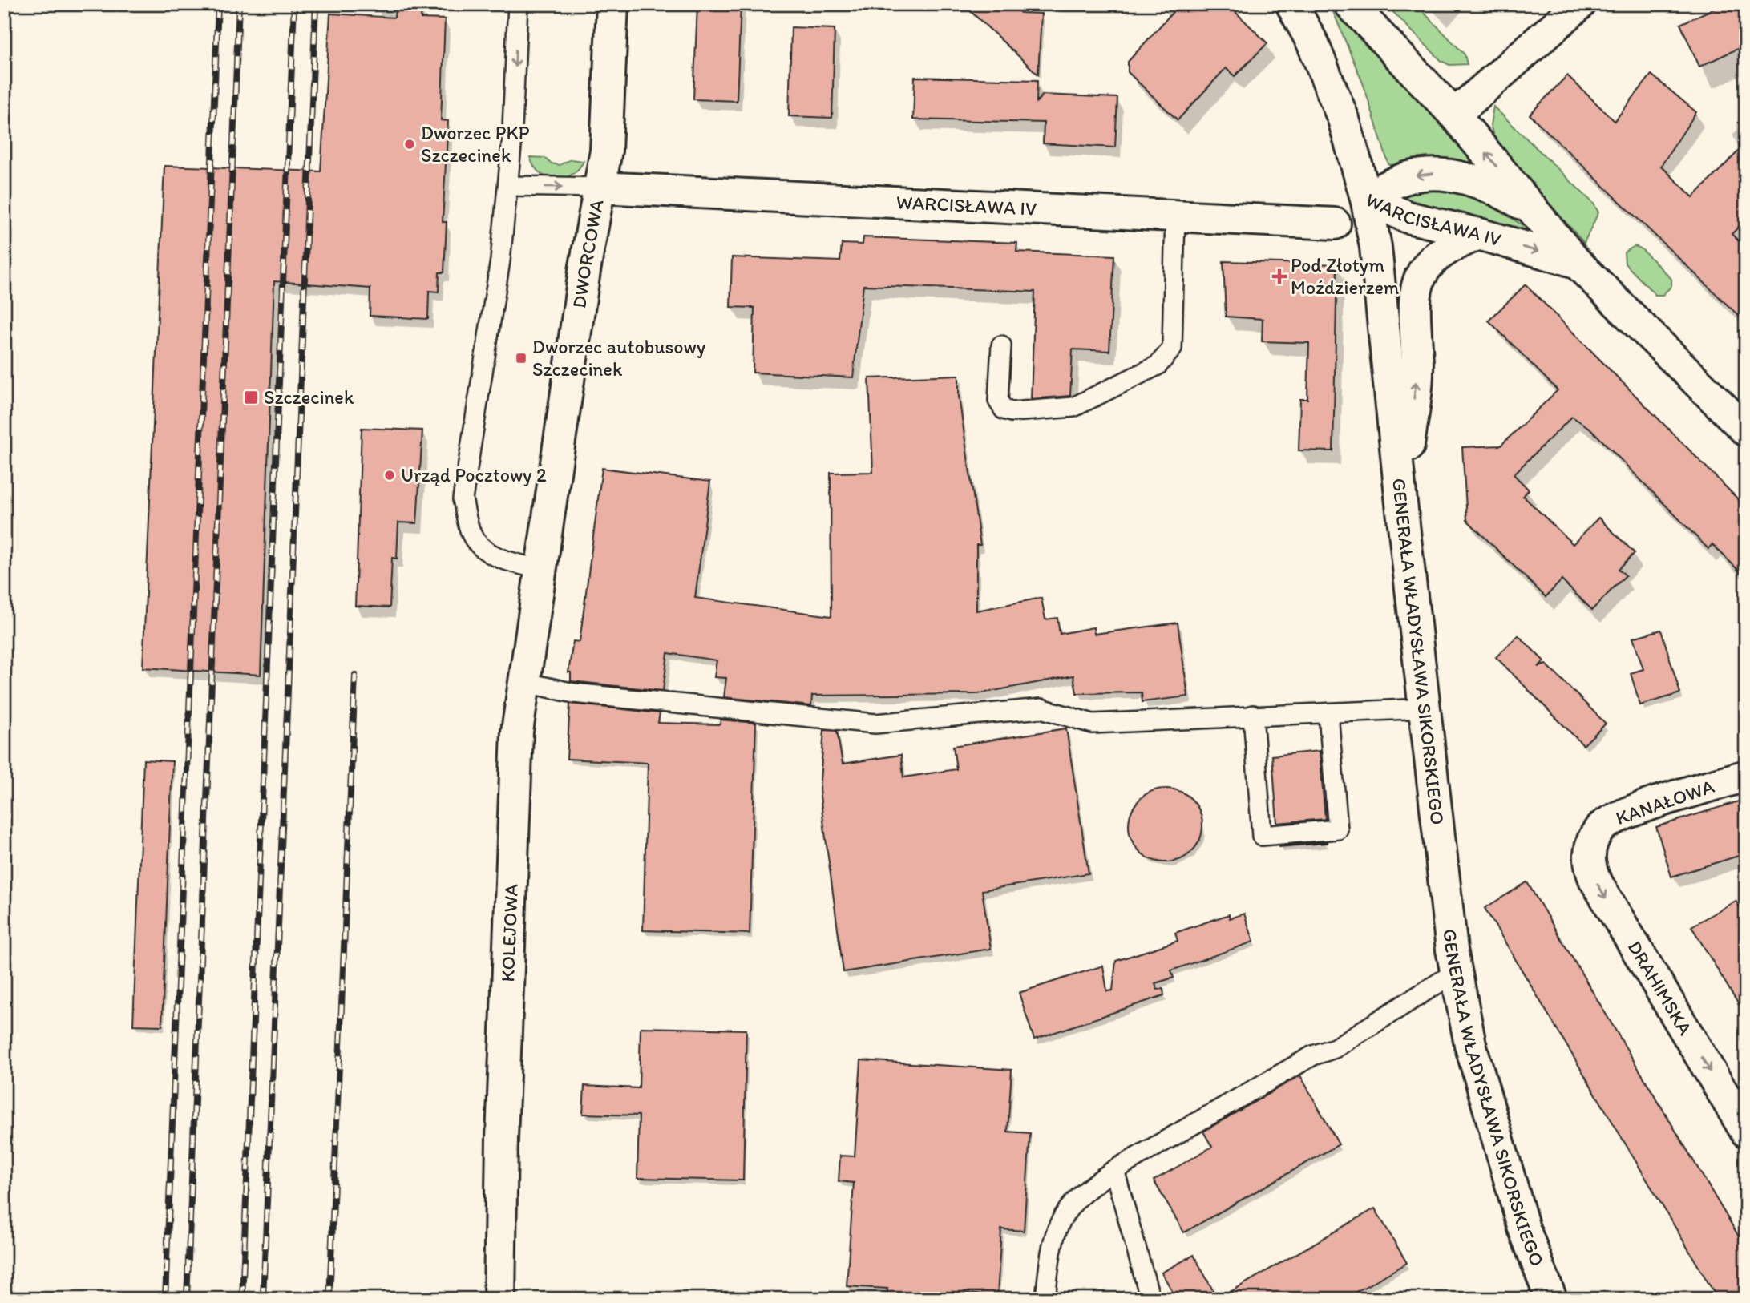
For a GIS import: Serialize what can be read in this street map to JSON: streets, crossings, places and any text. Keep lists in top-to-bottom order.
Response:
{
  "streets": {
    "street": [
      "WARCISŁAWA IV",
      "DWORCOWA",
      "GENERAŁA WŁADYSŁAWA SIKORSKIEGO",
      "KANAŁOWA",
      "KOLEJOWA",
      "DRAHIMSKA"
    ]
  },
  "crossings": [
    ["WARCISŁAWA IV", "DWORCOWA"],
    ["WARCISŁAWA IV", "GENERAŁA WŁADYSŁAWA SIKORSKIEGO"],
    ["DWORCOWA", "KOLEJOWA"],
    ["KANAŁOWA", "DRAHIMSKA"]
  ],
  "one_way": ["DRAHIMSKA"],
  "places": {
    "other": ["Dworzec PKP Szczecinek", "Urząd Pocztowy 2"],
    "health": ["Pod Złotym Moździerzem"],
    "transit": ["Dworzec autobusowy Szczecinek", "Szczecinek"]
  }
}
